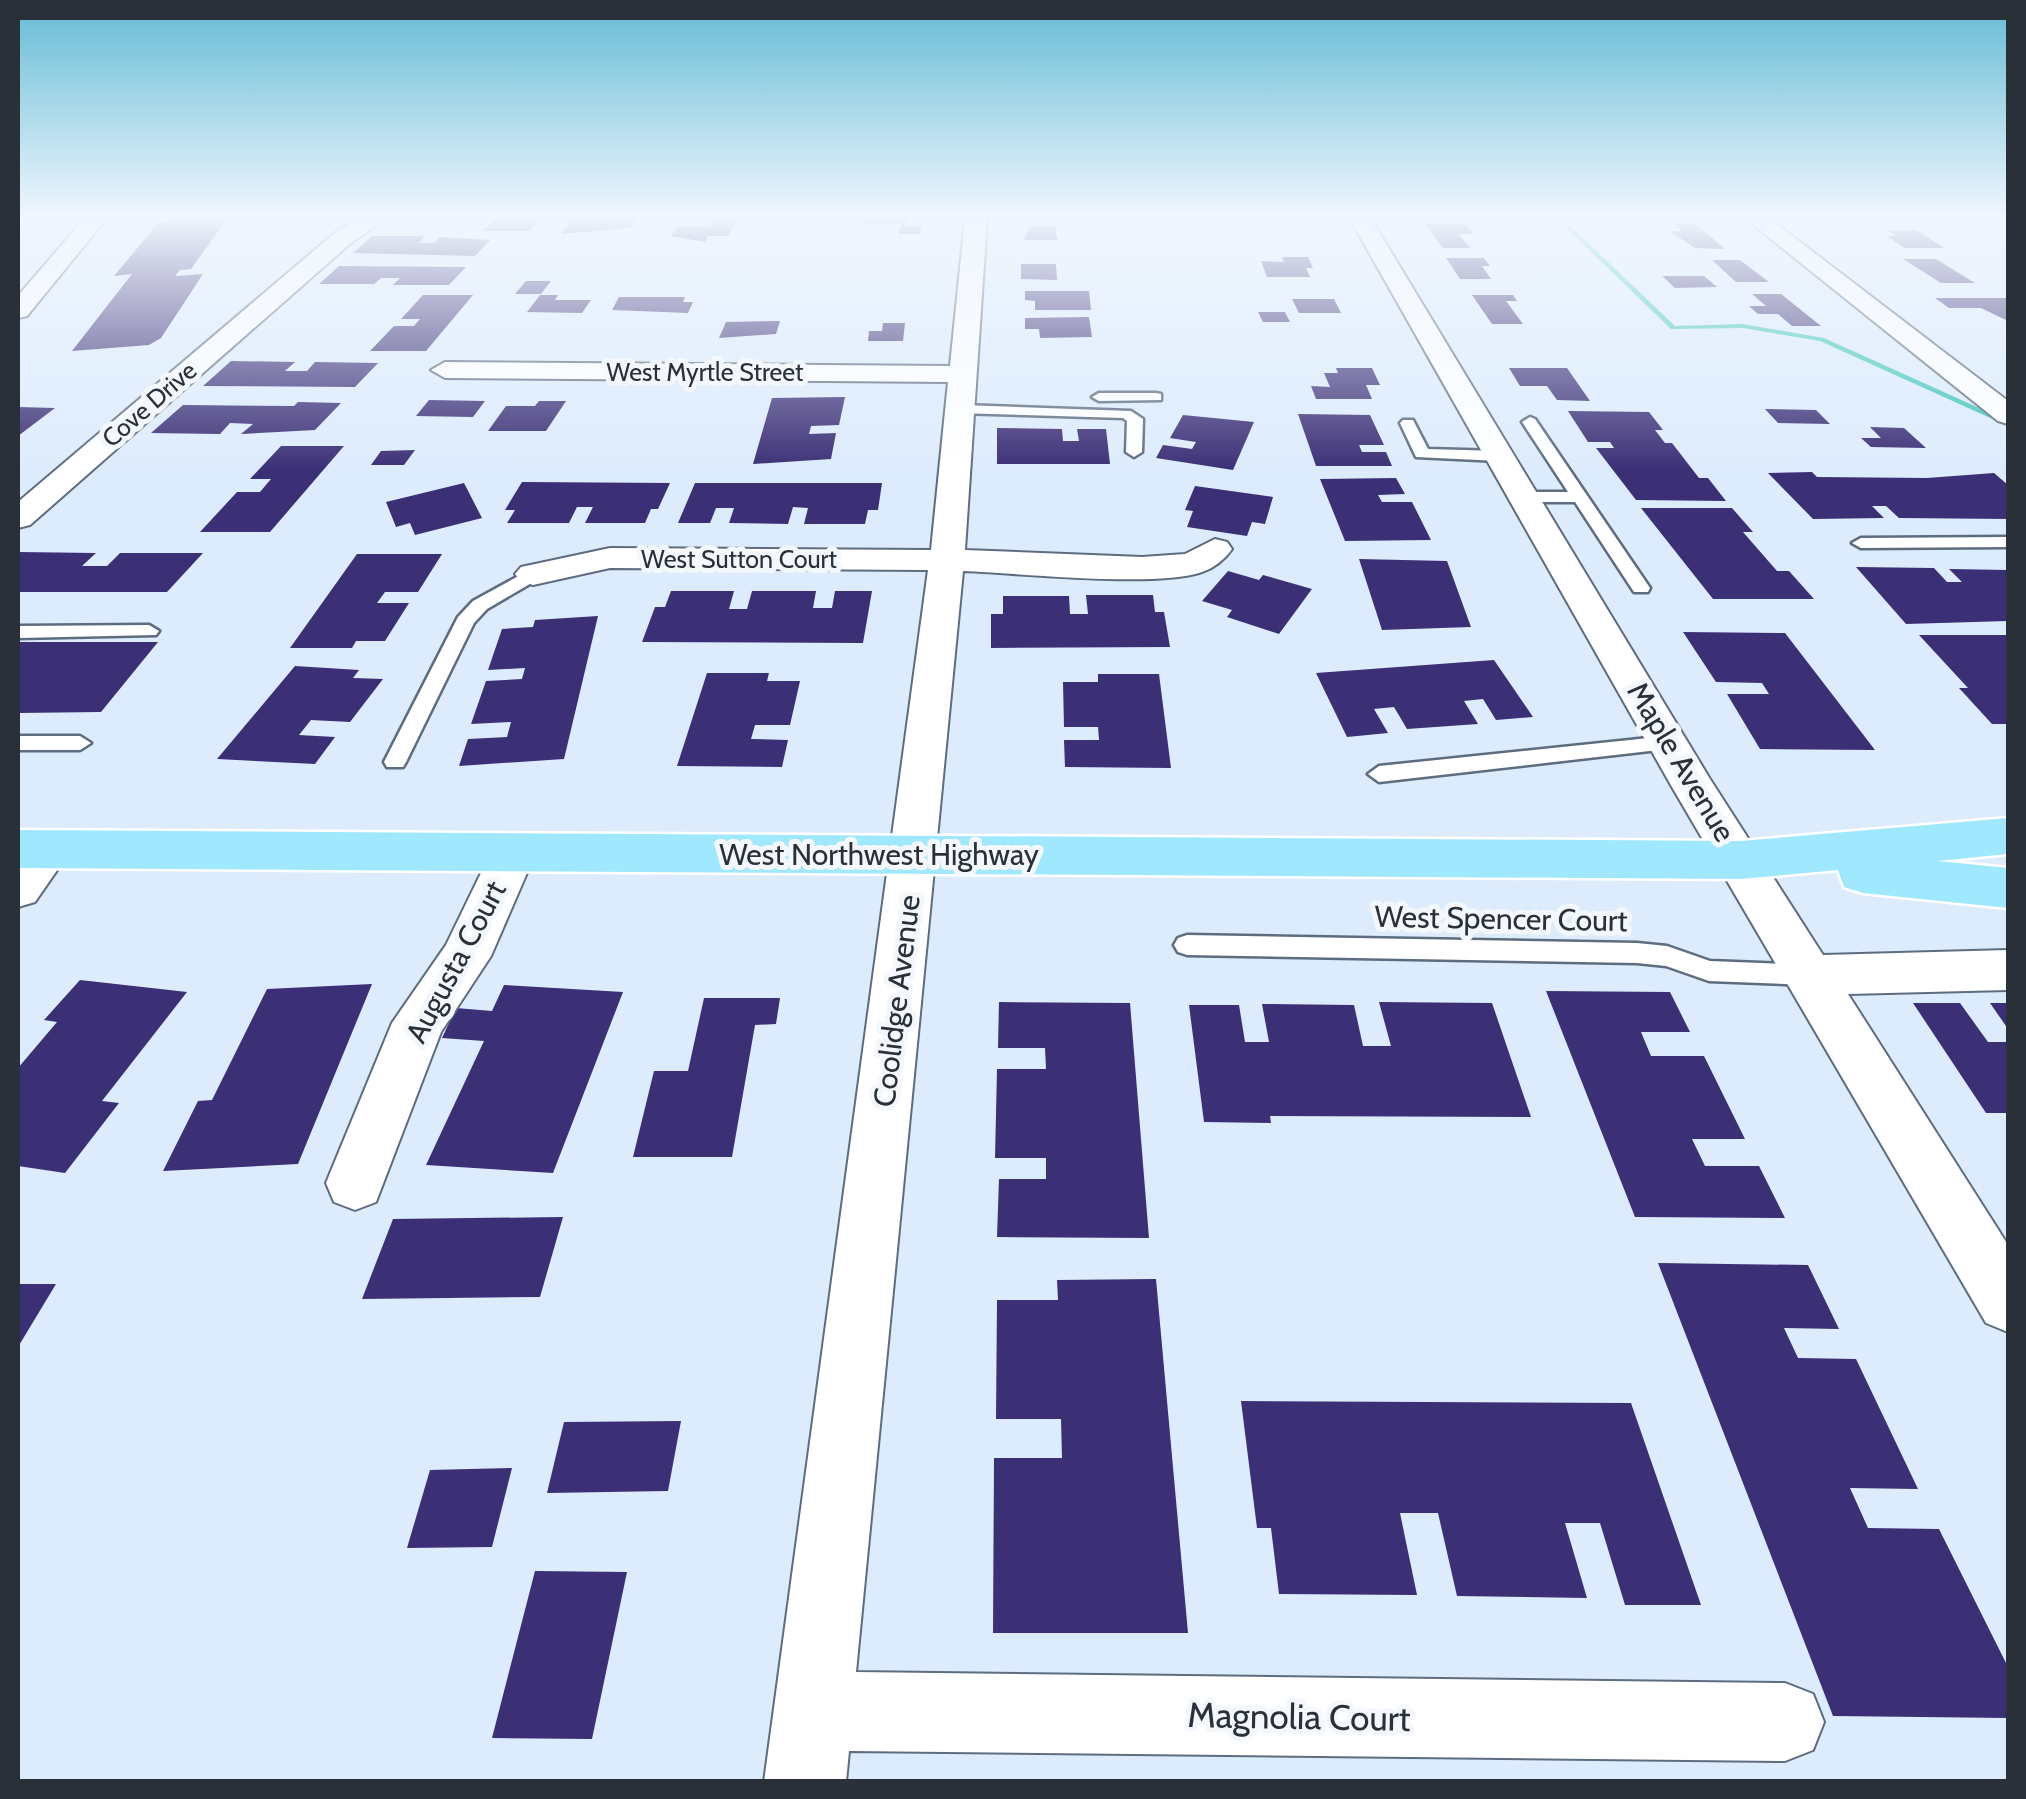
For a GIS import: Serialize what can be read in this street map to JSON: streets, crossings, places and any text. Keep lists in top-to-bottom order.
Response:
{
  "streets": {
    "main road": ["West Northwest Highway"],
    "street": [
      "West Myrtle Street",
      "Cove Drive",
      "West Sutton Court",
      "Maple Avenue",
      "Augusta Court",
      "Coolidge Avenue",
      "Magnolia Court"
    ],
    "lane": ["West Spencer Court"]
  },
  "crossings": [
    ["West Myrtle Street", "Coolidge Avenue"],
    ["West Sutton Court", "Coolidge Avenue"],
    ["Maple Avenue", "West Northwest Highway"],
    ["Maple Avenue", "West Spencer Court"],
    ["West Northwest Highway", "Augusta Court"],
    ["West Northwest Highway", "Coolidge Avenue"],
    ["Coolidge Avenue", "Magnolia Court"]
  ]
}
